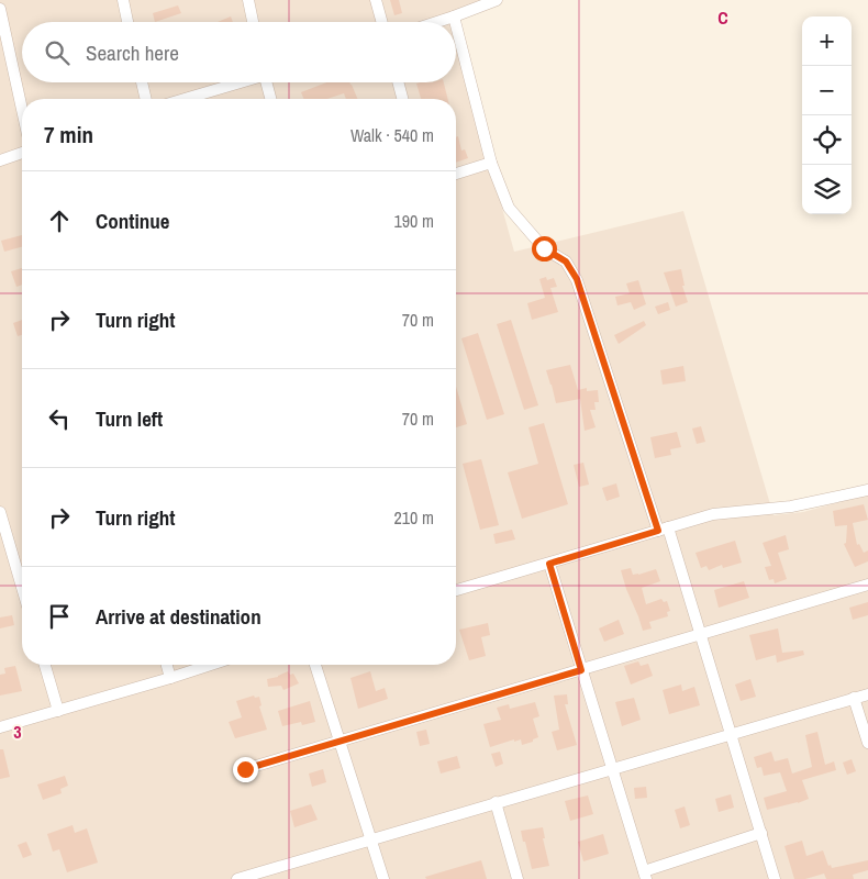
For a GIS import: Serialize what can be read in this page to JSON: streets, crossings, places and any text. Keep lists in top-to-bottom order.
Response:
{
  "page": {
    "map_buttons": ["+", "−"],
    "search": "Search here",
    "heading": ["7 min", "Walk · 540 m"],
    "list": [
      ["Continue", "190 m"],
      ["Turn right", "70 m"],
      ["Turn left", "70 m"],
      ["Turn right", "210 m"],
      "Arrive at destination"
    ]
  },
  "grid": {
    "columns": ["C"],
    "rows": ["3"]
  }
}
